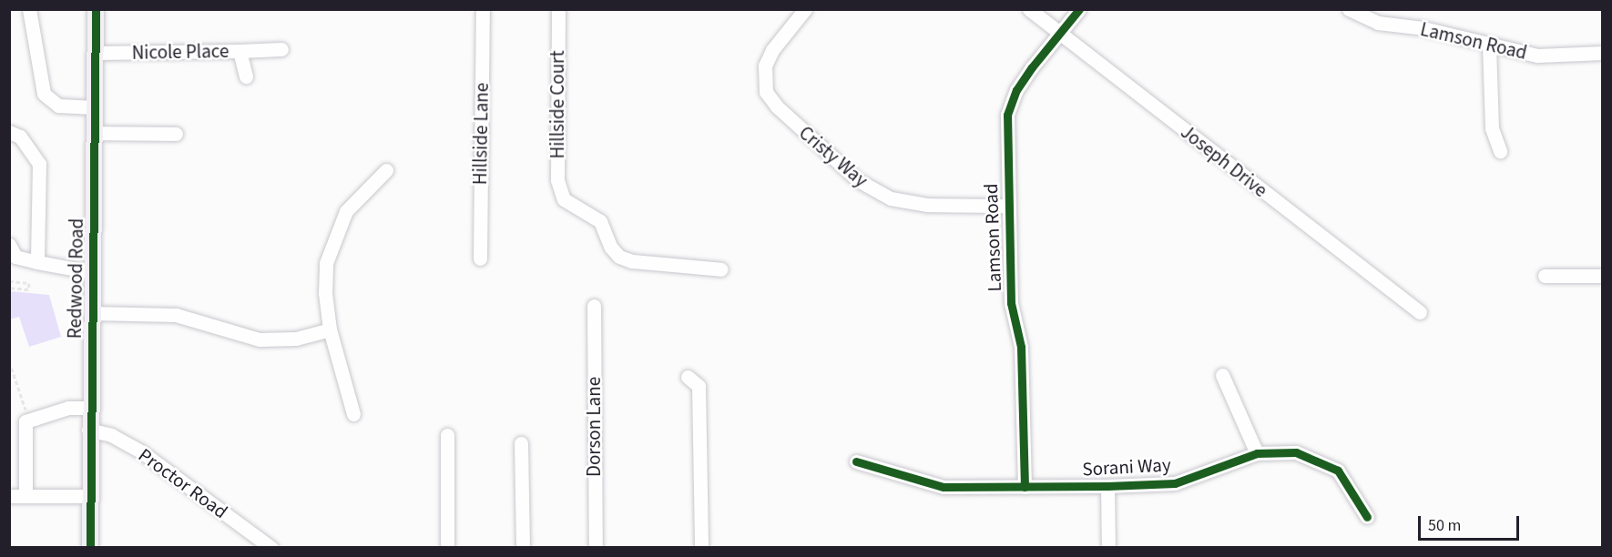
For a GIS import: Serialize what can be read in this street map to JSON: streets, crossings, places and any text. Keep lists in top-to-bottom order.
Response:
{
  "streets": {
    "main road": ["Redwood Road"],
    "street": [
      "Lamson Road",
      "Nicole Place",
      "Hillside Court",
      "Hillside Lane",
      "Cristy Way",
      "Joseph Drive",
      "Dorson Lane",
      "Sorani Way",
      "Proctor Road"
    ]
  },
  "crossings": [
    ["Lamson Road", "Cristy Way"],
    ["Lamson Road", "Joseph Drive"],
    ["Lamson Road", "Sorani Way"],
    ["Nicole Place", "Redwood Road"],
    ["Redwood Road", "Proctor Road"]
  ],
  "scale_bar": "50 m"
}
